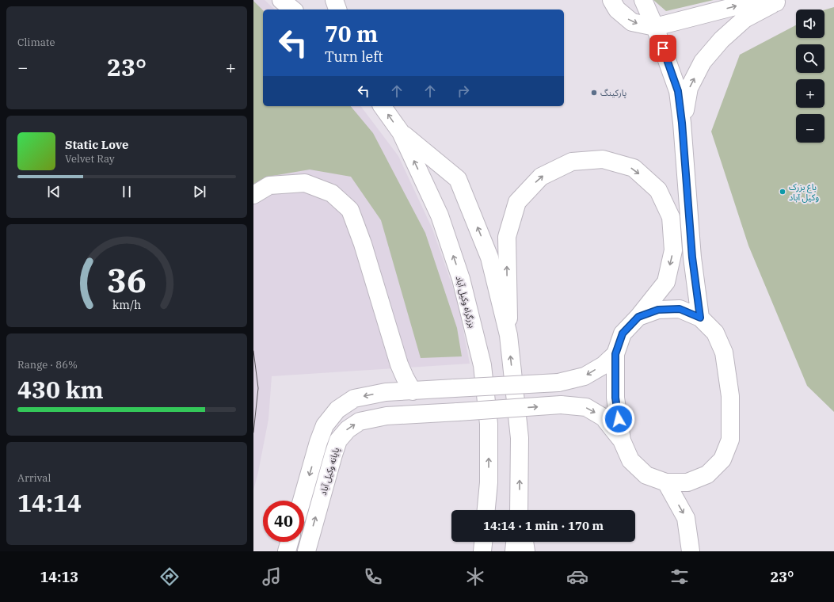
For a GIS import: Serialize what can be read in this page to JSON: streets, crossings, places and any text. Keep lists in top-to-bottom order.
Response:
{
  "streets": {
    "main road": ["بزرگراه وکیل آباد", "پایانه وکیل آباد"]
  },
  "places": ["پارکینگ", "باغ بزرک وکیل آباد"],
  "page": {
    "tile": [
      "Climate",
      ["Range · 86%", "430 km"],
      ["Arrival", "14:14"]
    ],
    "map_buttons": ["+", "−"],
    "turn": ["70 m", "Turn left"],
    "heat": ["−", "23°", "+"],
    "song": ["Static Love", "Velvet Ray"],
    "limit": "40",
    "trip": "14:14 · 1 min · 170 m",
    "tabs": ["14:13", "23°"],
    "gauge": ["36", "km/h"]
  }
}
